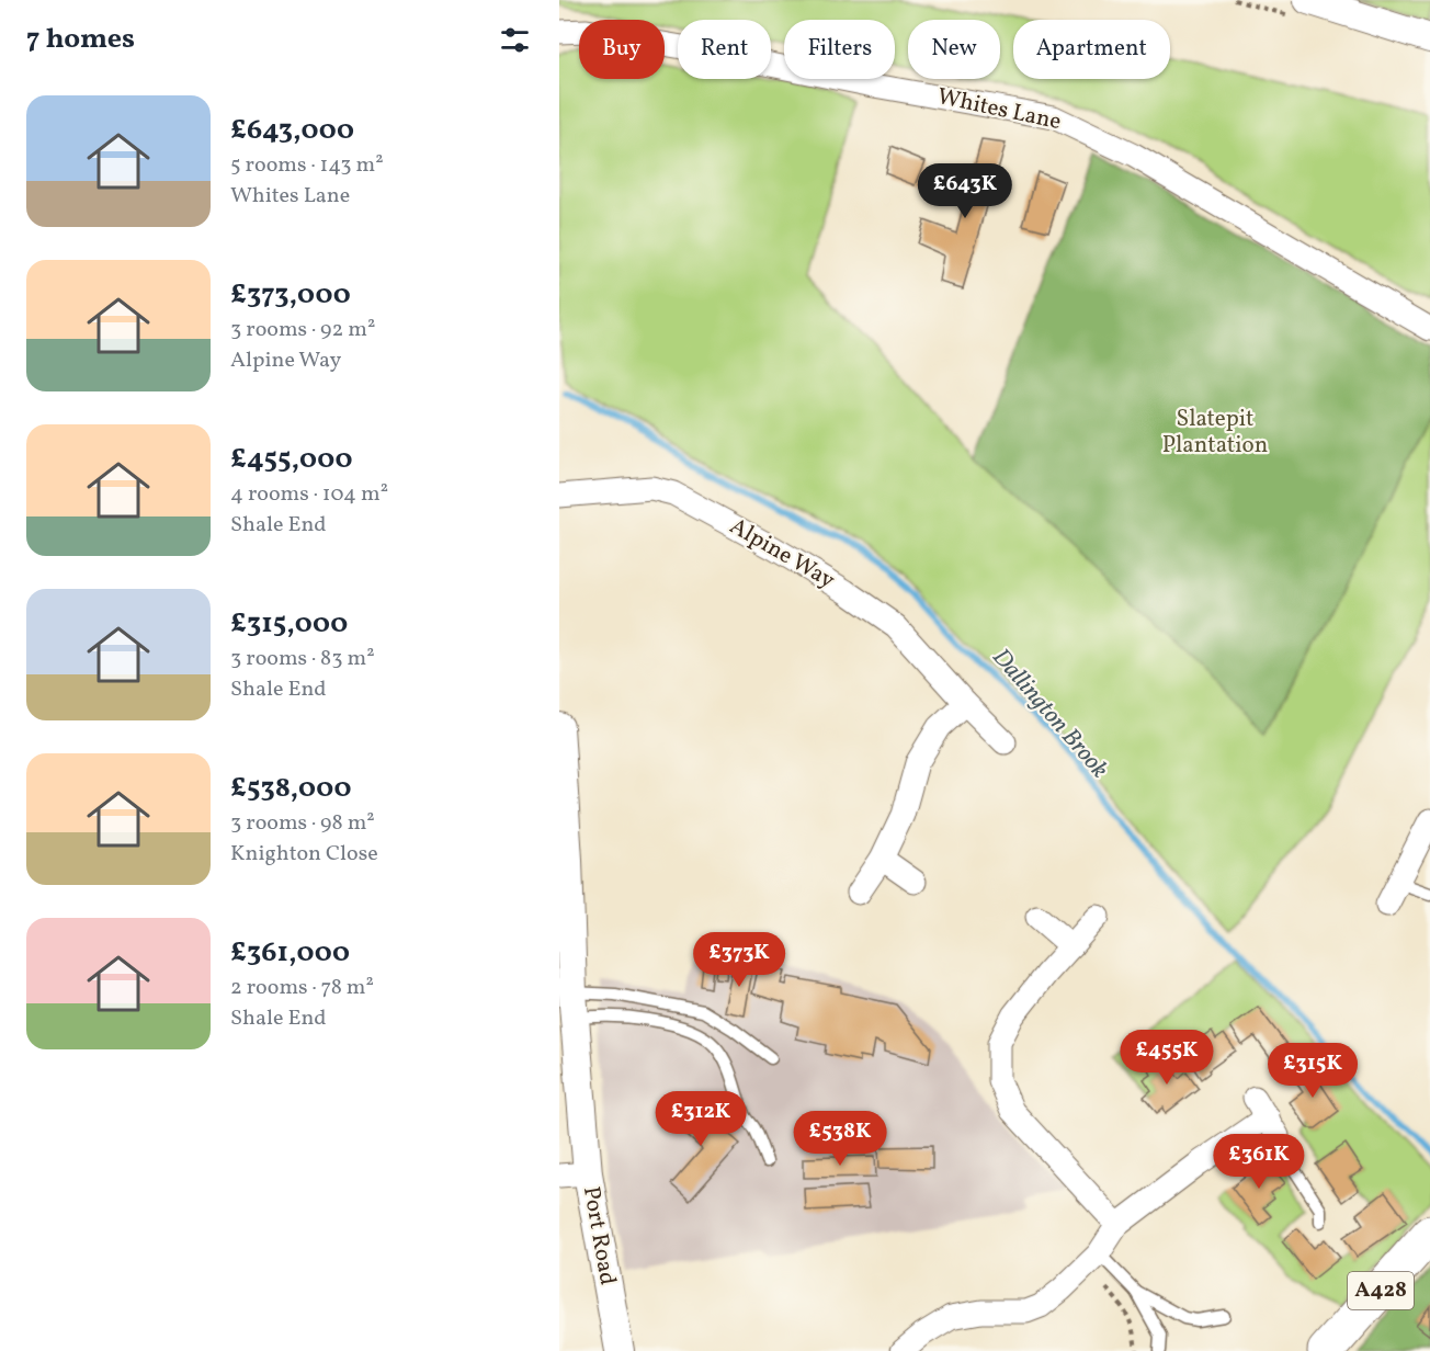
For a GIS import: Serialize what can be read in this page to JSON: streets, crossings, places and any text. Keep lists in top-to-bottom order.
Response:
{
  "streets": {
    "main road": ["A428"],
    "street": ["Whites Lane", "Alpine Way", "Port Road"]
  },
  "water": ["Dallington Brook"],
  "parks": ["Slatepit Plantation"],
  "page": {
    "heading": "7 homes",
    "chip": [
      "Buy",
      "Rent",
      "Filters",
      "New",
      "Apartment"
    ],
    "list": [
      {
        "name": "£643,000",
        "note": "5 rooms · 143 m² · Whites Lane"
      },
      {
        "name": "£373,000",
        "note": "3 rooms · 92 m² · Alpine Way"
      },
      {
        "name": "£455,000",
        "note": "4 rooms · 104 m² · Shale End"
      },
      {
        "name": "£315,000",
        "note": "3 rooms · 83 m² · Shale End"
      },
      {
        "name": "£538,000",
        "note": "3 rooms · 98 m² · Knighton Close"
      },
      {
        "name": "£361,000",
        "note": "2 rooms · 78 m² · Shale End"
      }
    ],
    "price": [
      "£643K",
      "£373K",
      "£455K",
      "£315K",
      "£312K",
      "£538K",
      "£361K"
    ]
  }
}
